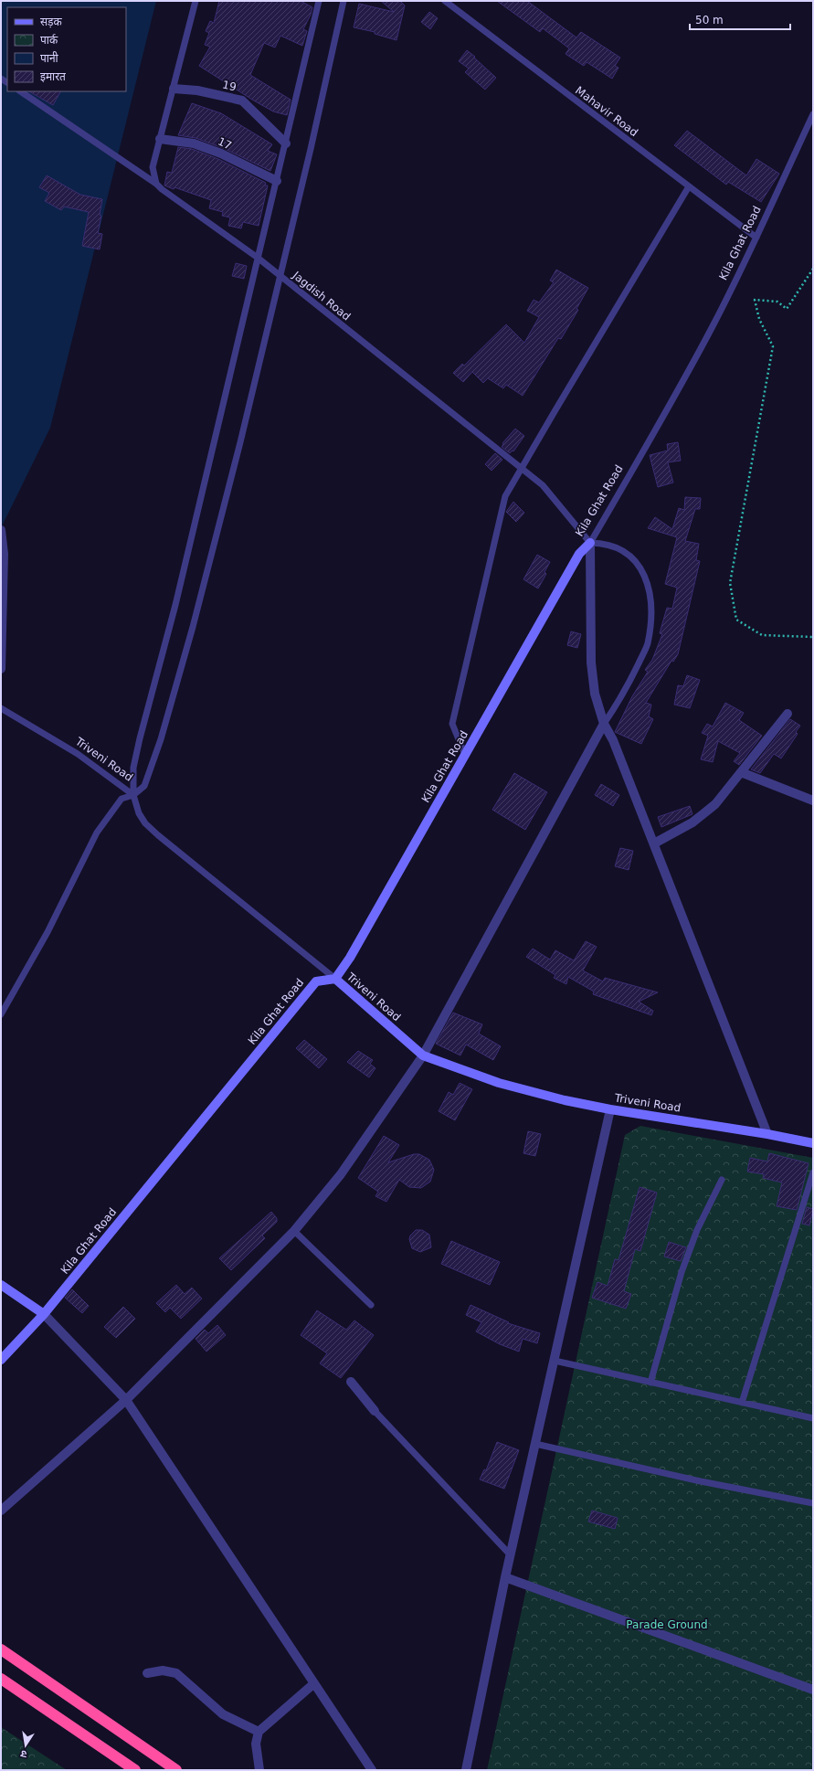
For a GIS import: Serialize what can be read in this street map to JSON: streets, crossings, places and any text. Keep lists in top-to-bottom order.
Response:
{
  "streets": {
    "main road": ["Kila Ghat Road", "Triveni Road"],
    "street": ["19", "17"],
    "lane": ["Mahavir Road", "Jagdish Road"]
  },
  "crossings": [
    ["Mahavir Road", "Kila Ghat Road"],
    ["Kila Ghat Road", "Jagdish Road"],
    ["Kila Ghat Road", "Triveni Road"]
  ],
  "parks": ["Parade Ground"],
  "legend": [
    "सड़क",
    "पार्क",
    "पानी",
    "इमारत"
  ],
  "scale_bar": "50 m",
  "north": "bottom"
}
